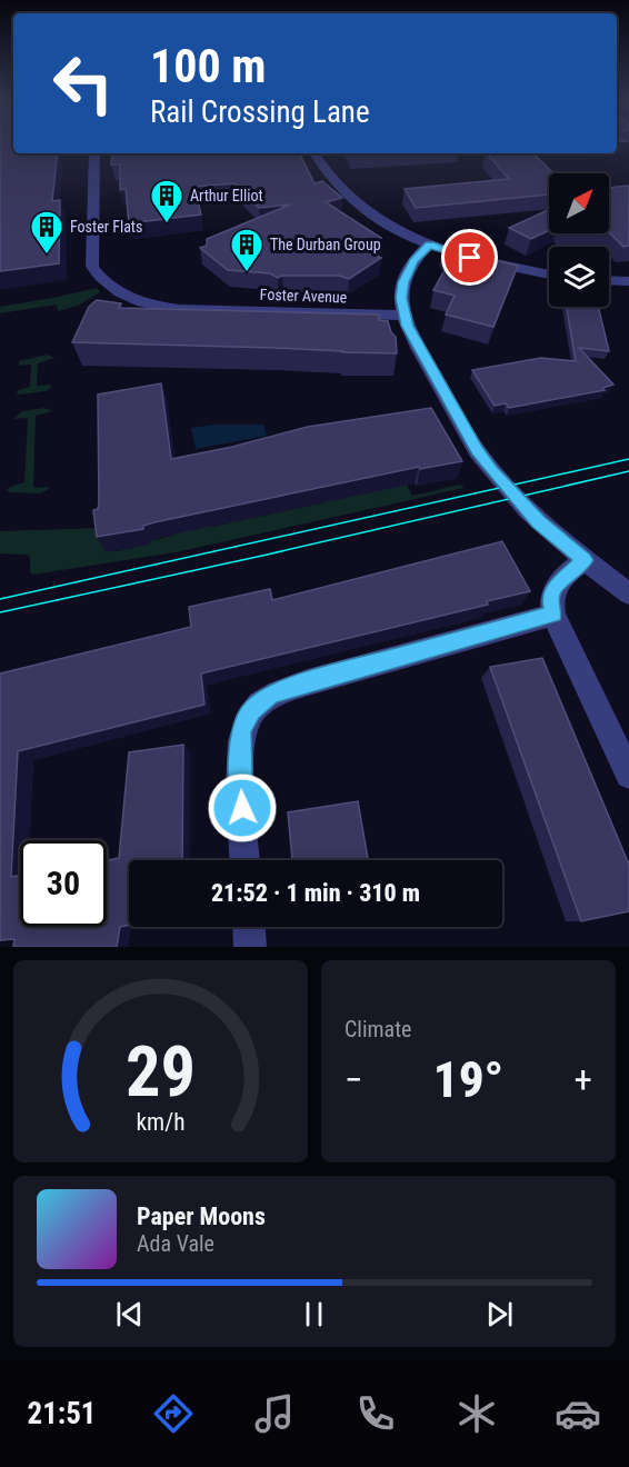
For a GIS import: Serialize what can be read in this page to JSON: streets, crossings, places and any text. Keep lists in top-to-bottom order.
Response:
{
  "streets": {
    "street": ["Foster Avenue"]
  },
  "places": {
    "building": ["Arthur Elliot", "Foster Flats", "The Durban Group"]
  },
  "north": "top right",
  "page": {
    "turn": ["100 m", "Rail Crossing Lane"],
    "limit": "30",
    "trip": "21:52 · 1 min · 310 m",
    "tile": "Climate",
    "heat": ["−", "19°", "+"],
    "song": ["Paper Moons", "Ada Vale"],
    "tabs": "21:51",
    "gauge": ["29", "km/h"]
  }
}
